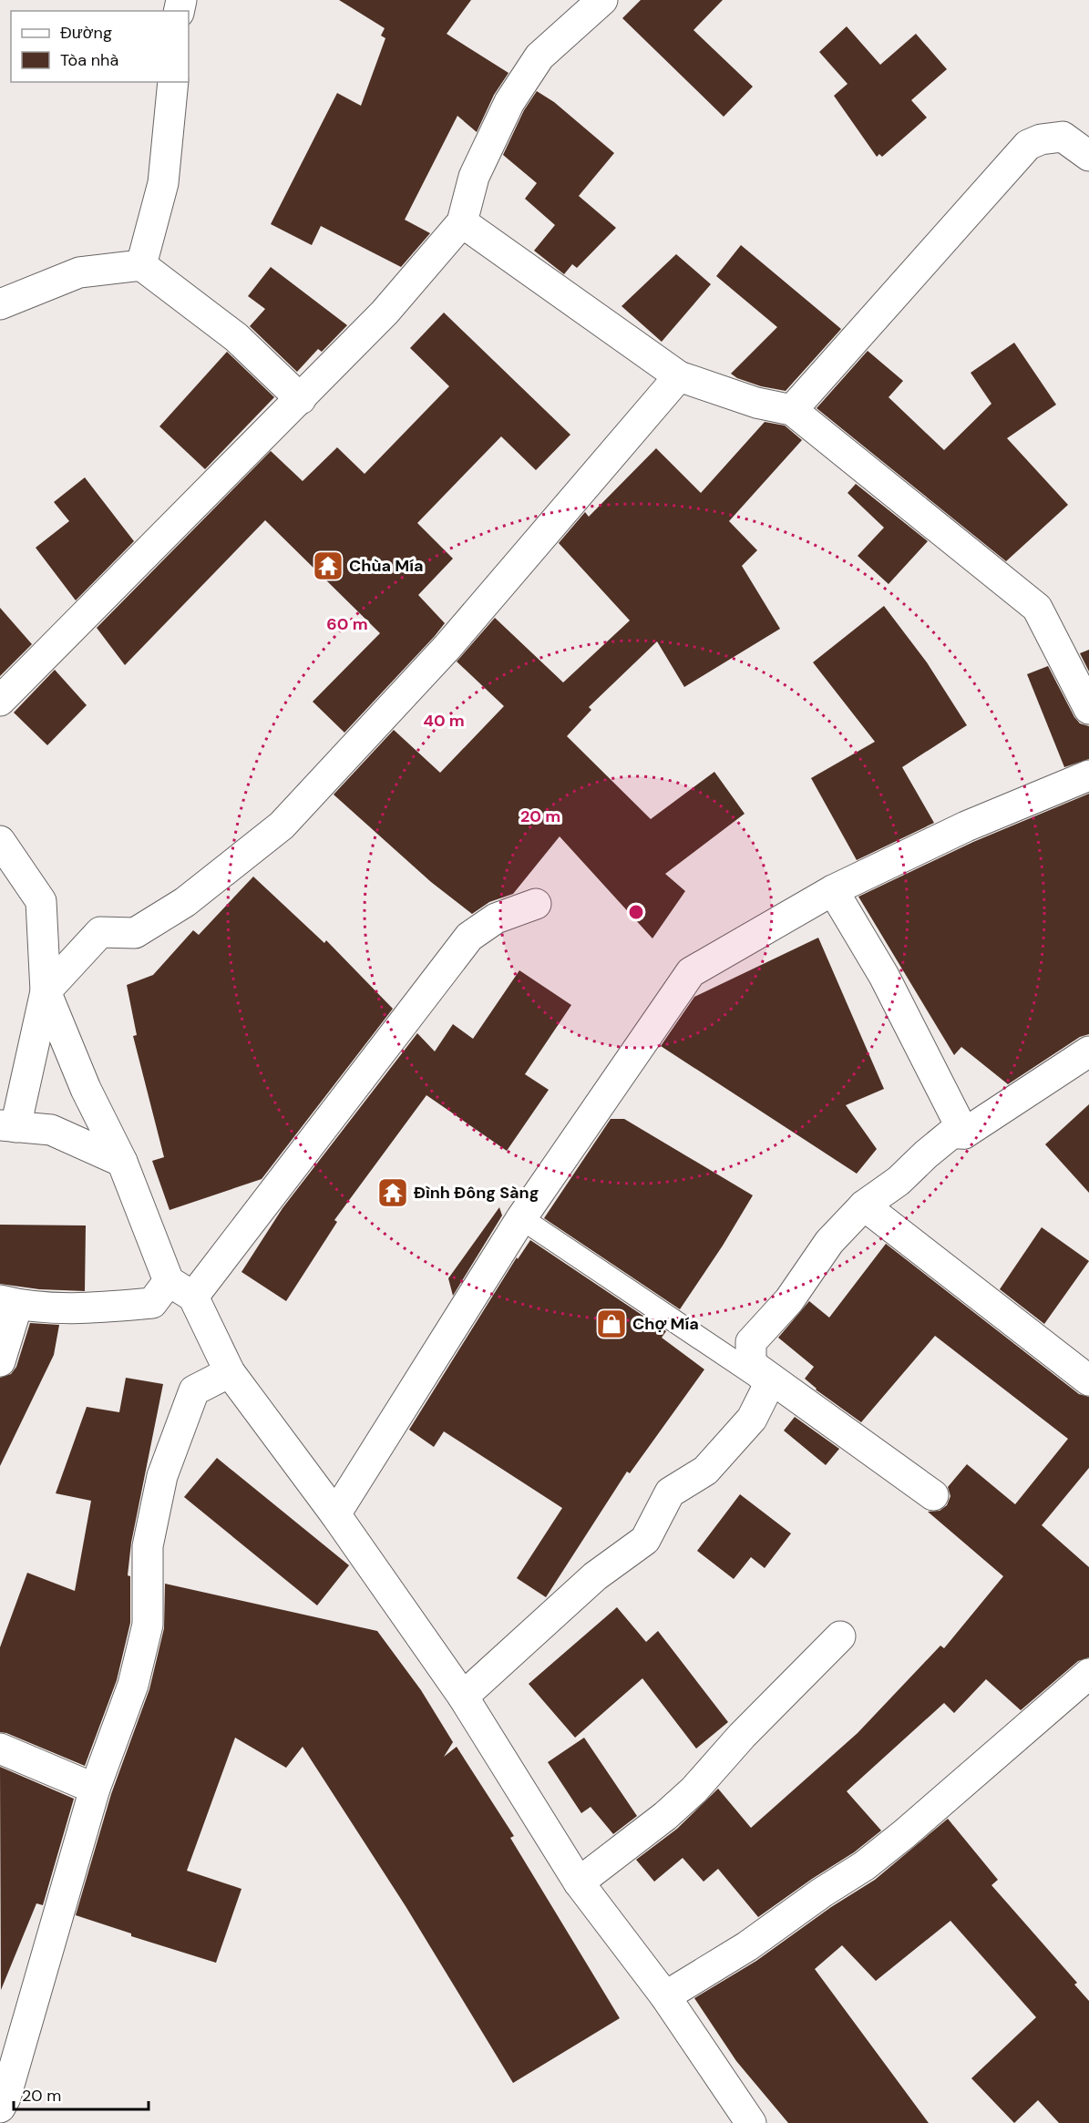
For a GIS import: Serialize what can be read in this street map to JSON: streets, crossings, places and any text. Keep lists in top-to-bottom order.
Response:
{
  "places": {
    "temple": ["Chùa Mía", "Đình Đông Sàng"],
    "shop": ["Chợ Mía"]
  },
  "legend": ["Đường", "Tòa nhà"],
  "scale_bar": "20 m",
  "rings": ["60 m", "40 m", "20 m"]
}
